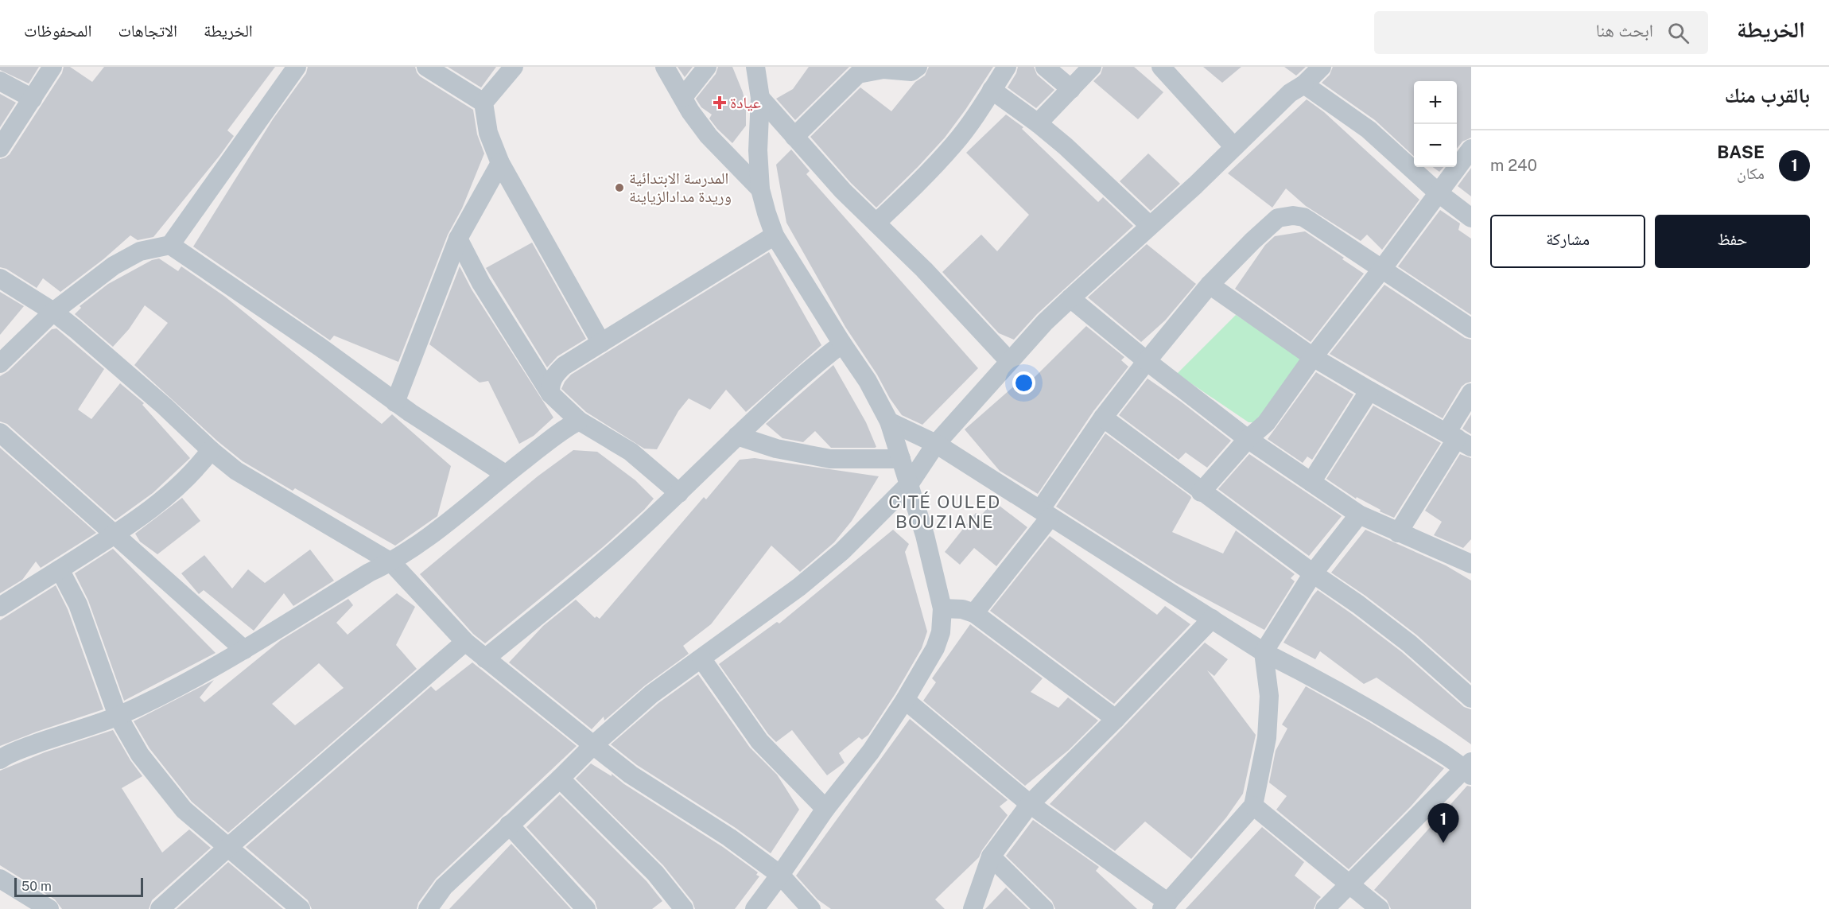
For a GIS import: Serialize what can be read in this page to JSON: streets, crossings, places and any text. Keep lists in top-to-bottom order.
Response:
{
  "districts": ["CITÉ OULED BOUZIANE"],
  "places": {
    "health": ["عيادة"],
    "other": ["المدرسة الابتدائية وريدة مدادالزياينة"]
  },
  "scale_bar": "50 m",
  "page": {
    "header": "الخريطة",
    "search": "ابحث هنا",
    "nav": ["الخريطة", "الاتجاهات", "المحفوظات"],
    "heading": "بالقرب منك",
    "map_buttons": ["+", "−"],
    "list": [
      {
        "mark": "1",
        "name": "BASE",
        "note": "مكان",
        "value": "240 m"
      }
    ],
    "buttons": ["حفظ", "مشاركة"],
    "pins": "1",
    "scale": "50 m"
  }
}
